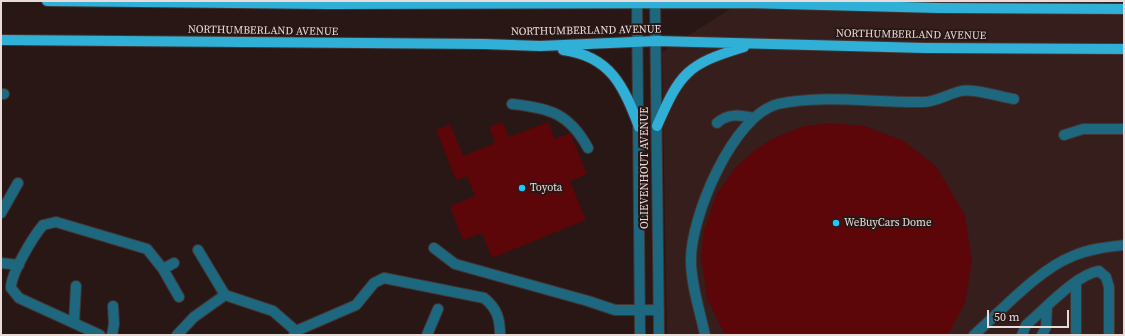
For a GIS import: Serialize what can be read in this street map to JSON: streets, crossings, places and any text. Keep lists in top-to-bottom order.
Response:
{
  "streets": {
    "main road": ["NORTHUMBERLAND AVENUE"],
    "street": ["OLIEVENHOUT AVENUE"]
  },
  "crossings": [
    ["NORTHUMBERLAND AVENUE", "OLIEVENHOUT AVENUE"]
  ],
  "places": ["Toyota", "WeBuyCars Dome"],
  "scale_bar": "50 m"
}
